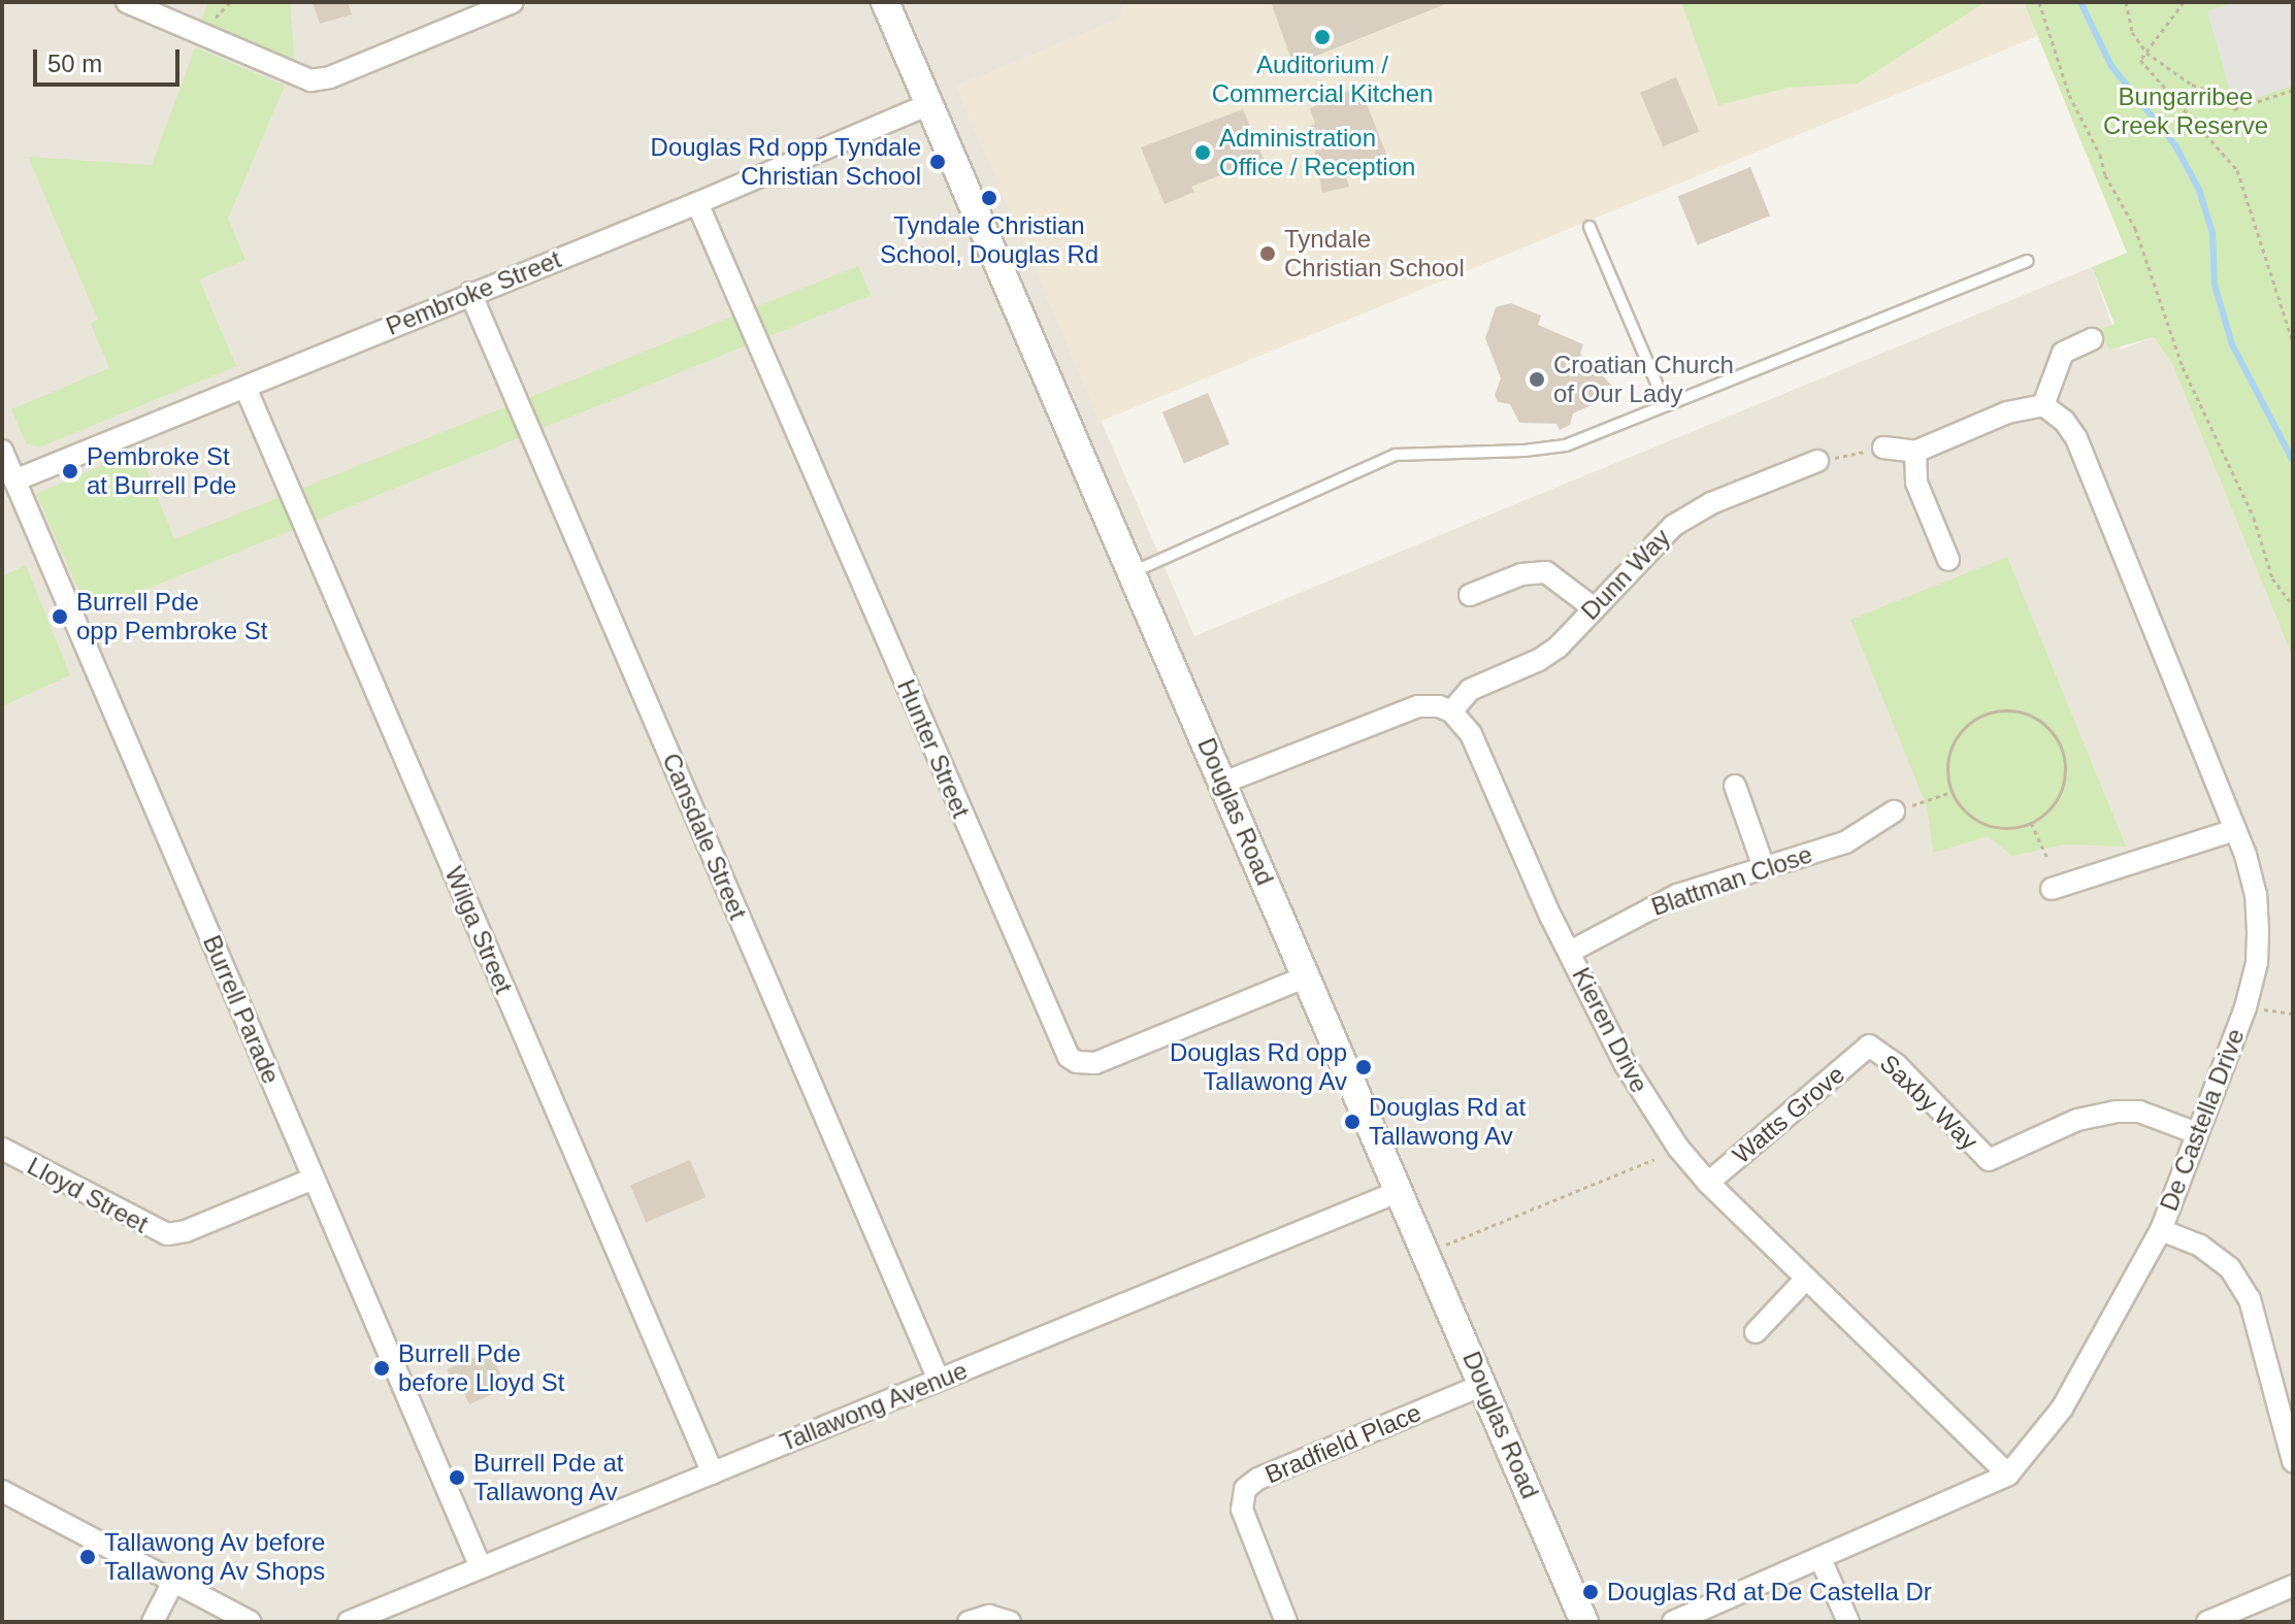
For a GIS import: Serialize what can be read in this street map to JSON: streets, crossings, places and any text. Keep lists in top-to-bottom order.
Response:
{
  "streets": {
    "street": [
      "Pembroke Street",
      "Dunn Way",
      "Hunter Street",
      "Douglas Road",
      "Cansdale Street",
      "Blattman Close",
      "Wilga Street",
      "Burrell Parade",
      "Kieren Drive",
      "Saxby Way",
      "Watts Grove",
      "De Castella Drive",
      "Lloyd Street",
      "Tallawong Avenue",
      "Bradfield Place"
    ]
  },
  "crossings": [
    ["Pembroke Street", "Hunter Street"],
    ["Pembroke Street", "Douglas Road"],
    ["Pembroke Street", "Cansdale Street"],
    ["Pembroke Street", "Wilga Street"],
    ["Pembroke Street", "Burrell Parade"],
    ["Dunn Way", "Kieren Drive"],
    ["Hunter Street", "Douglas Road"],
    ["Douglas Road", "Tallawong Avenue"],
    ["Douglas Road", "Bradfield Place"],
    ["Cansdale Street", "Tallawong Avenue"],
    ["Blattman Close", "Kieren Drive"],
    ["Wilga Street", "Tallawong Avenue"],
    ["Burrell Parade", "Lloyd Street"],
    ["Burrell Parade", "Tallawong Avenue"],
    ["Kieren Drive", "Watts Grove"],
    ["Kieren Drive", "De Castella Drive"],
    ["Saxby Way", "Watts Grove"],
    ["Saxby Way", "De Castella Drive"]
  ],
  "parks": ["Bungarribee Creek Reserve"],
  "places": [
    "Auditorium / Commercial Kitchen",
    "Administration Office / Reception",
    "Douglas Rd opp Tyndale Christian School",
    "Tyndale Christian School, Douglas Rd",
    "Tyndale Christian School",
    "Croatian Church of Our Lady",
    "Pembroke St at Burrell Pde",
    "Burrell Pde opp Pembroke St",
    "Douglas Rd opp Tallawong Av",
    "Douglas Rd at Tallawong Av",
    "Burrell Pde before Lloyd St",
    "Burrell Pde at Tallawong Av",
    "Tallawong Av before Tallawong Av Shops",
    "Douglas Rd at De Castella Dr"
  ],
  "scale_bar": "50 m"
}
